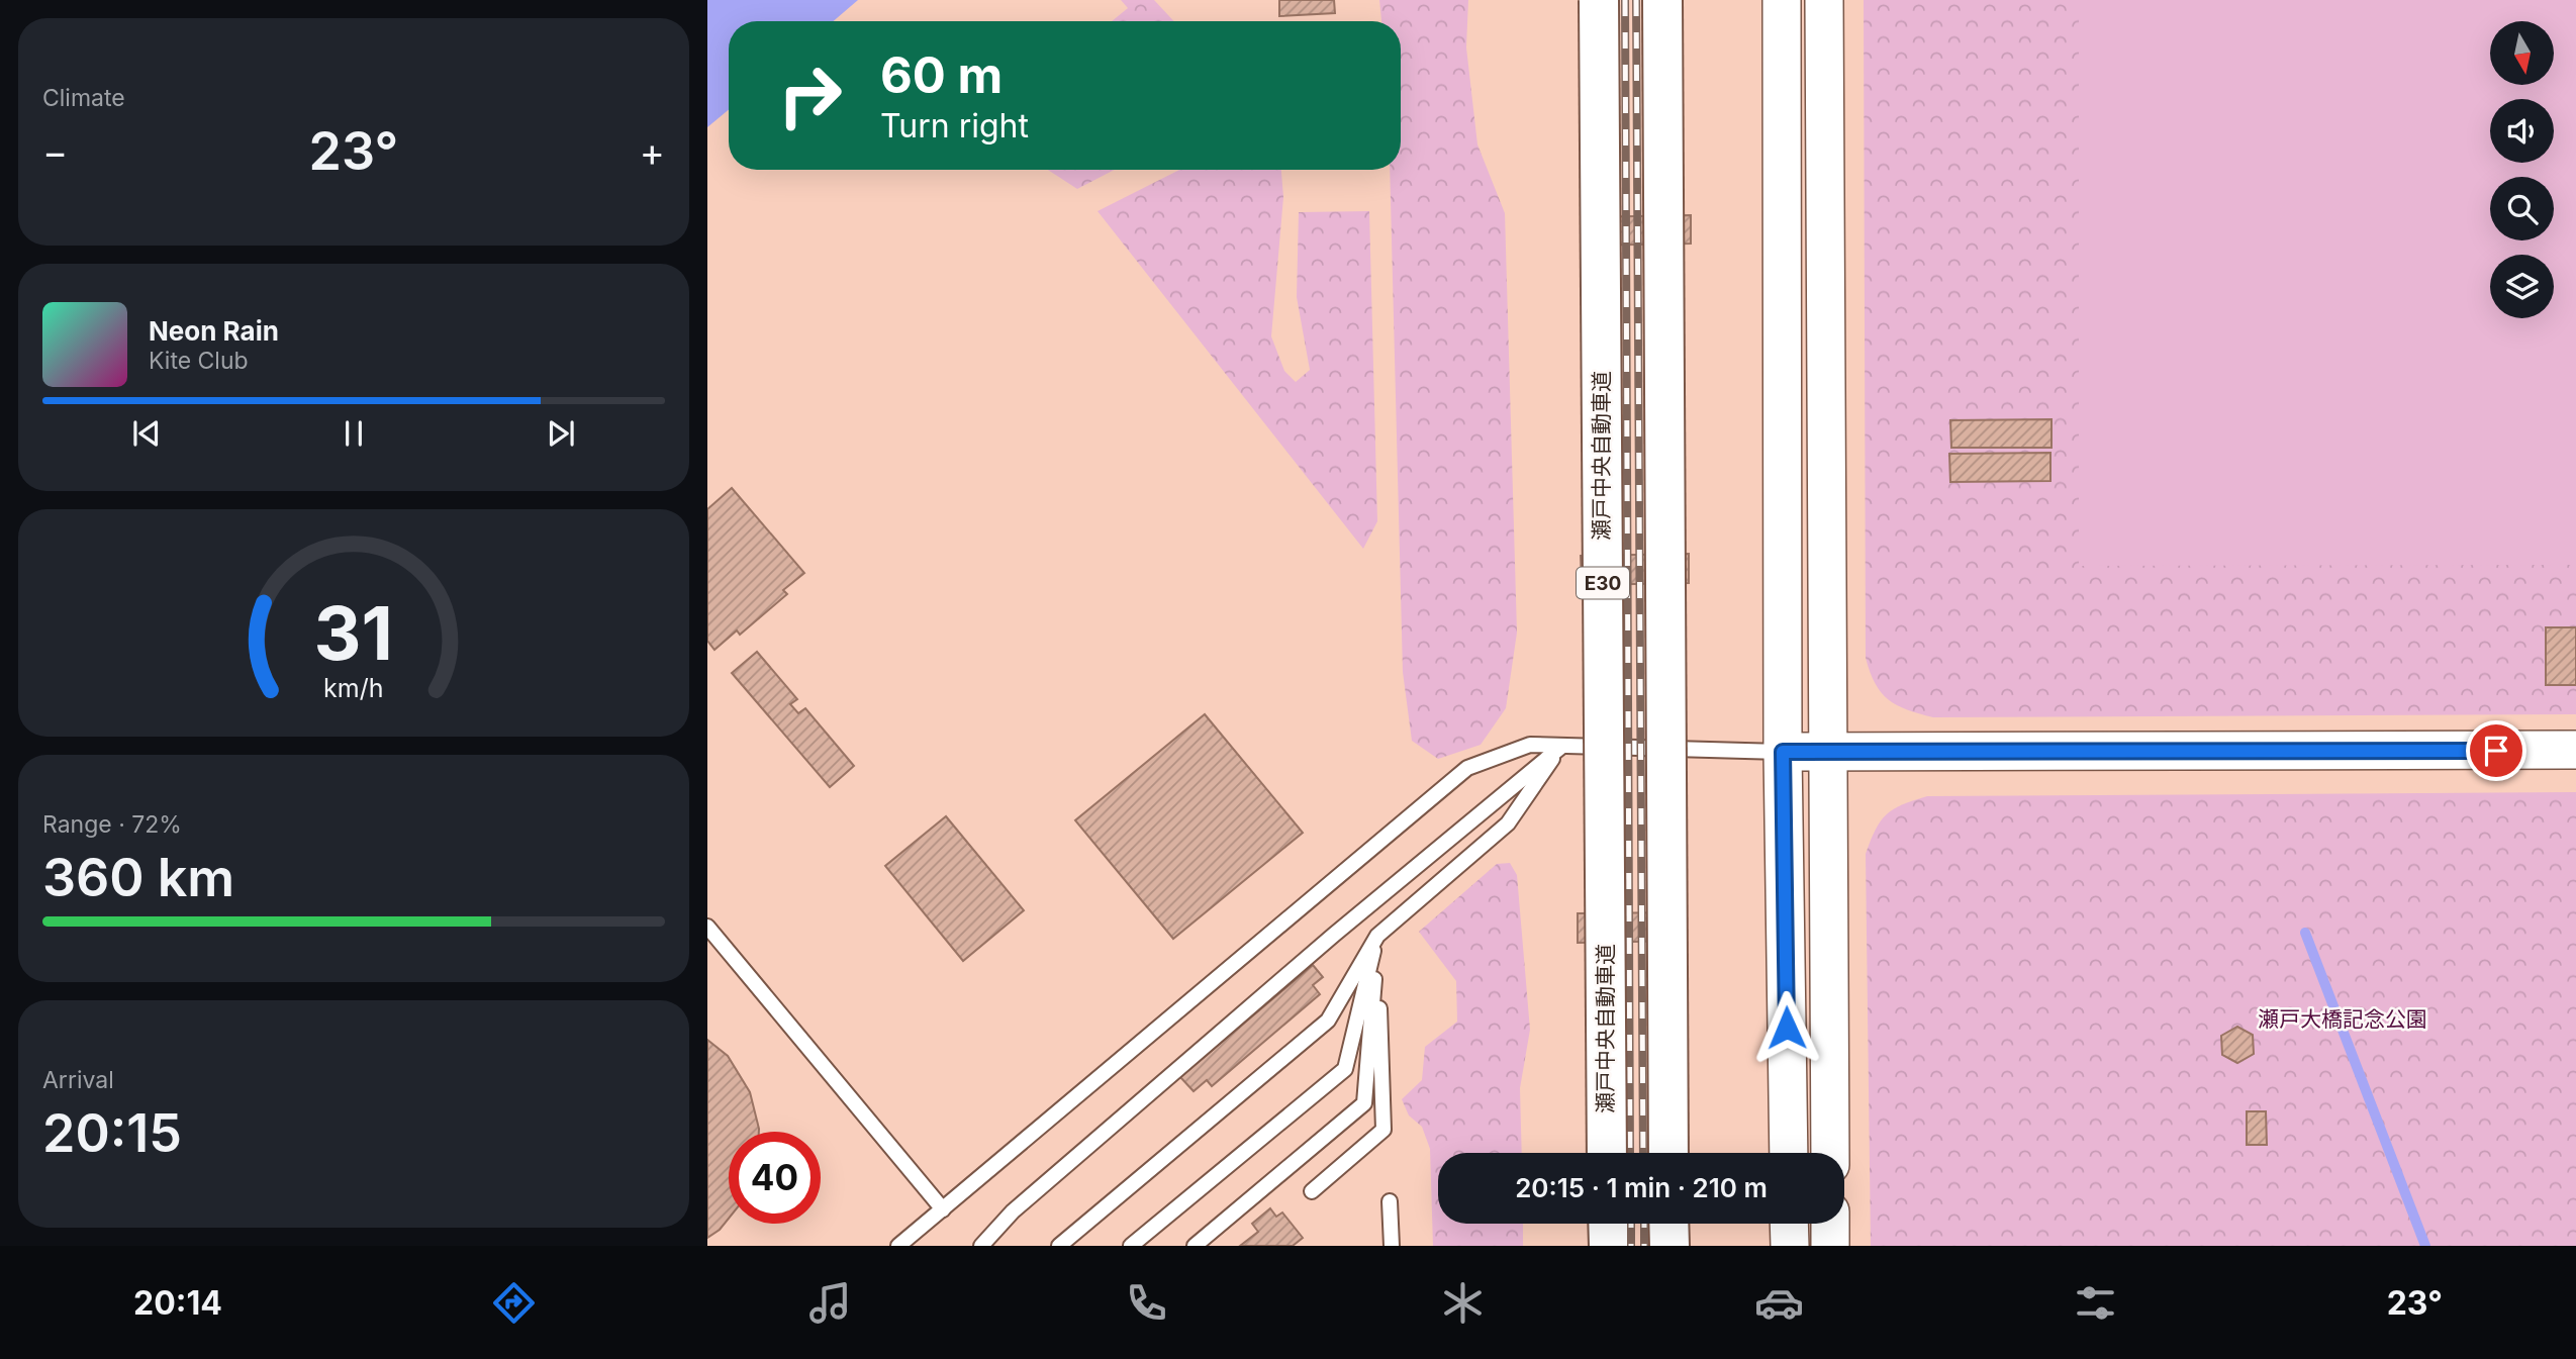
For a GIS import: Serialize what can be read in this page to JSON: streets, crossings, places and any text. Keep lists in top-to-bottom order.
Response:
{
  "streets": {
    "highway": ["瀬戸中央自動車道", "E30"]
  },
  "parks": ["瀬戸大橋記念公園"],
  "north": "bottom",
  "page": {
    "tile": [
      "Climate",
      ["Range · 72%", "360 km"],
      ["Arrival", "20:15"]
    ],
    "turn": ["60 m", "Turn right"],
    "heat": ["−", "23°", "+"],
    "song": ["Neon Rain", "Kite Club"],
    "limit": "40",
    "trip": "20:15 · 1 min · 210 m",
    "tabs": ["20:14", "23°"],
    "gauge": ["31", "km/h"]
  }
}
